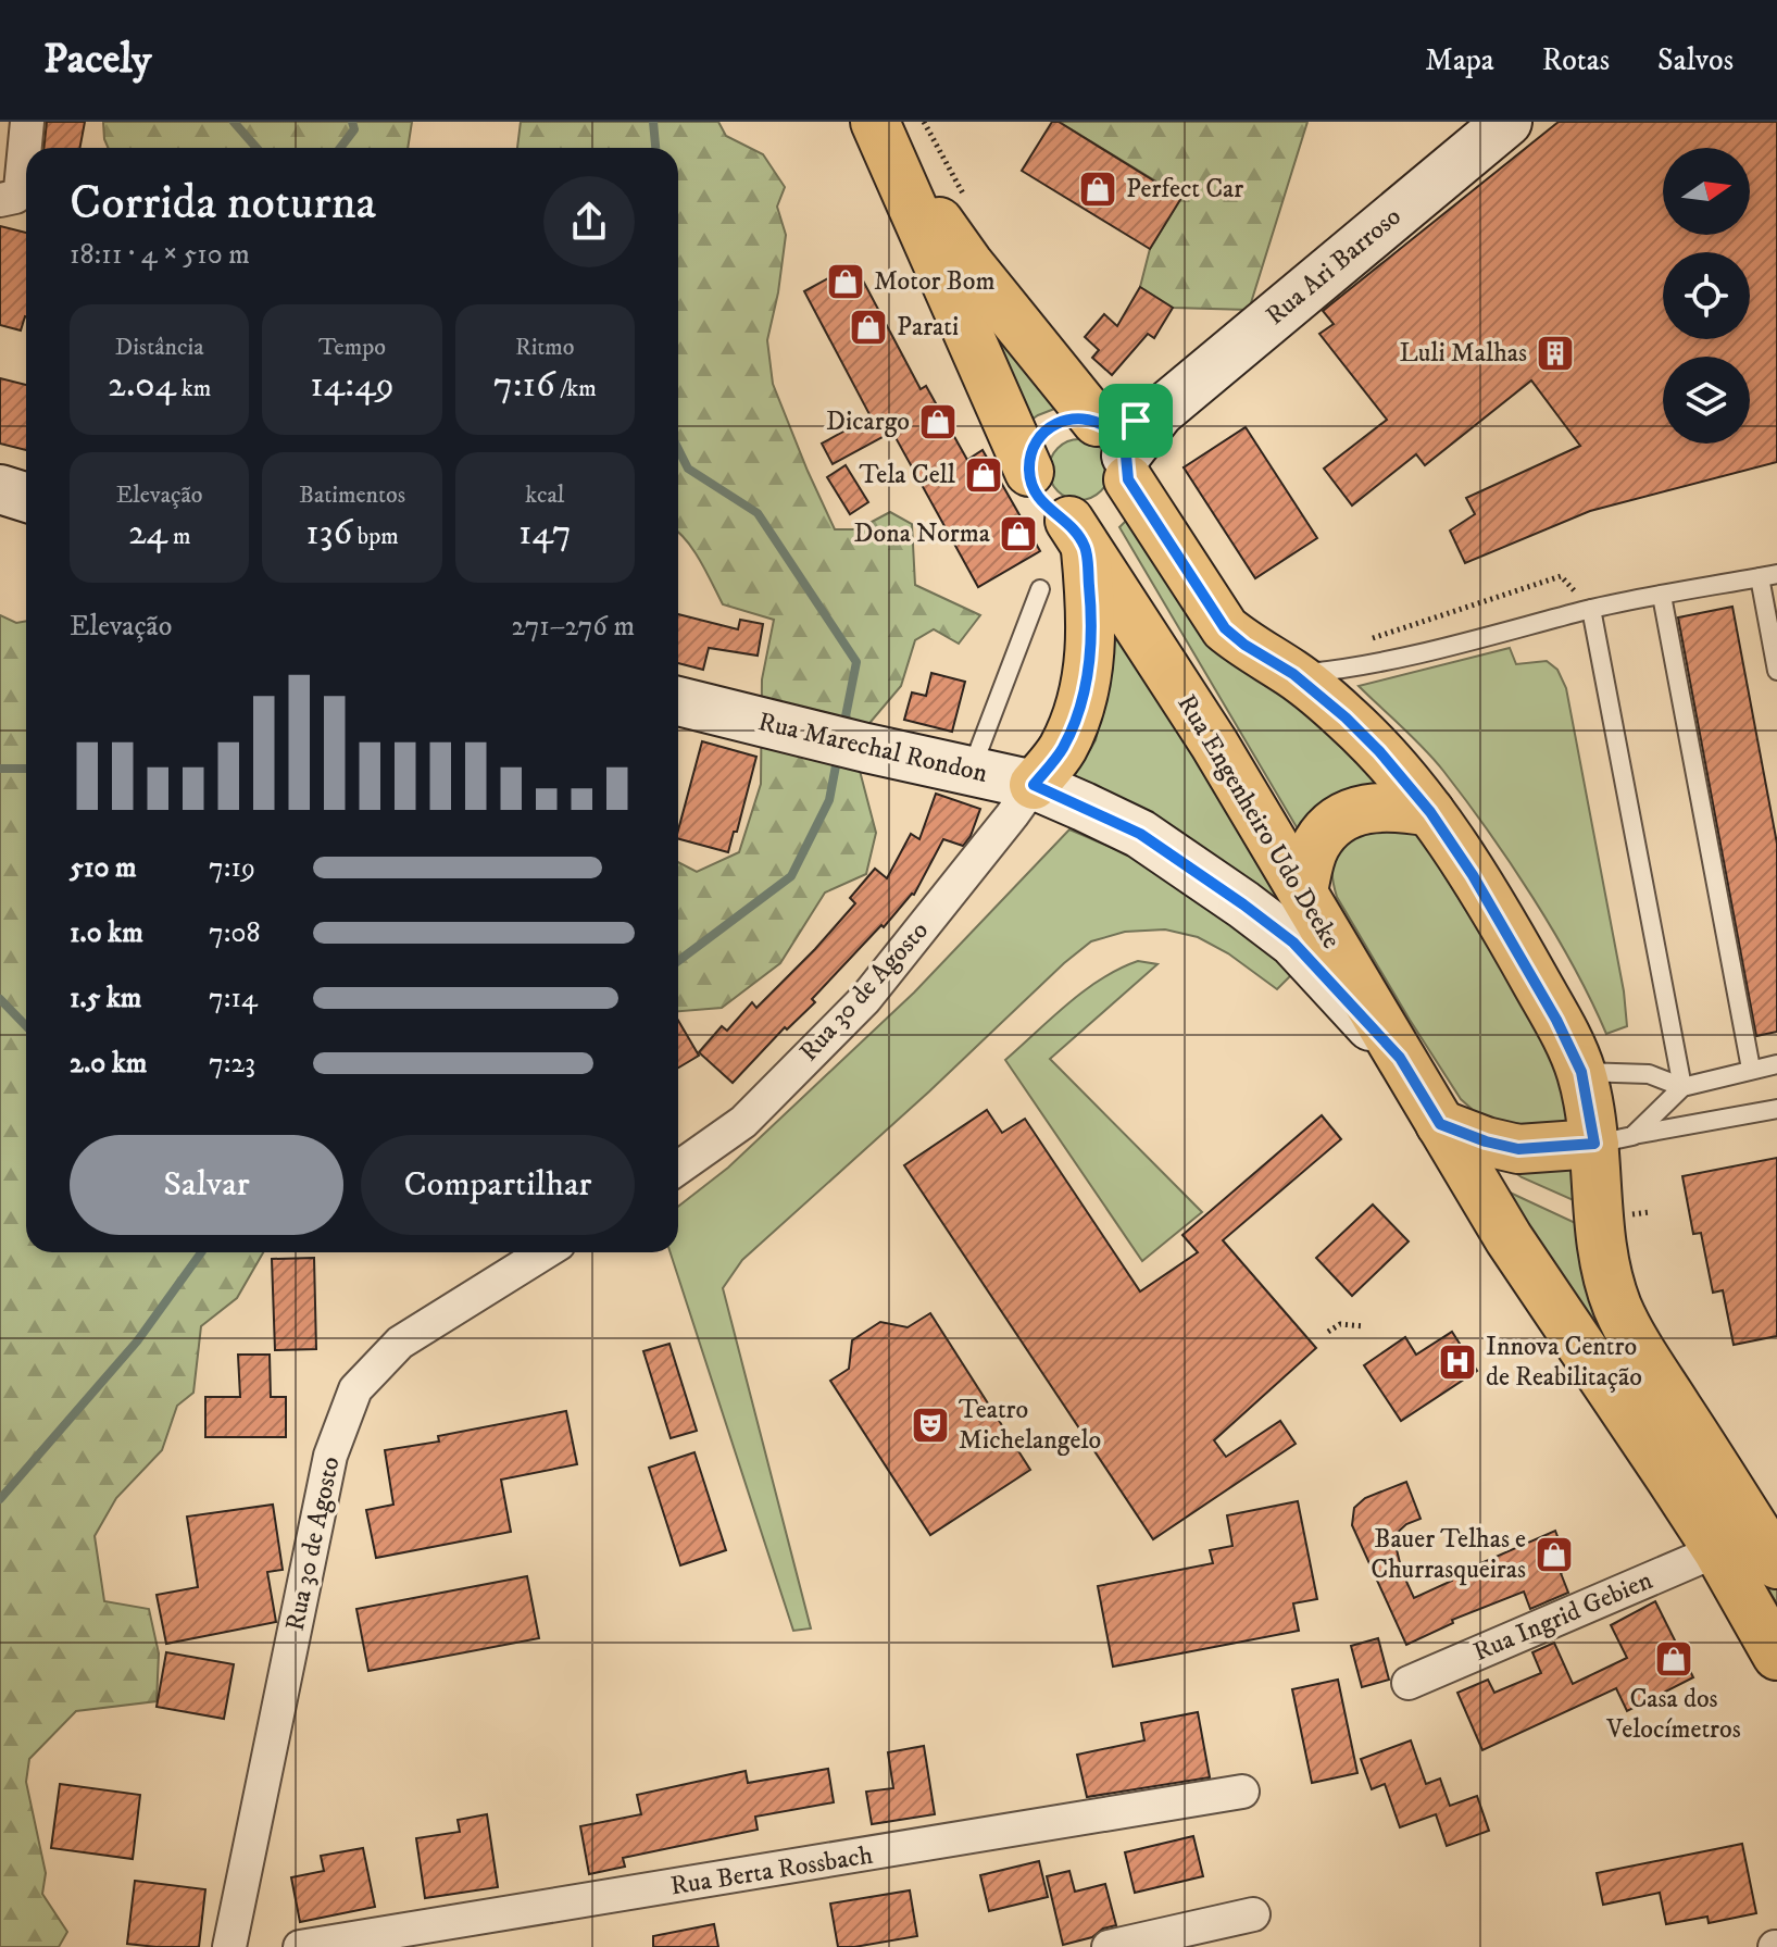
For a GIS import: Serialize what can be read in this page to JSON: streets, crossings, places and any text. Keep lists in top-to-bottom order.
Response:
{
  "streets": {
    "main road": ["Rua Ari Barroso", "Rua Marechal Rondon", "Rua Engenheiro Udo Deeke"],
    "street": ["Rua 30 de Agosto", "Rua Ingrid Gebien", "Rua Berta Rossbach"]
  },
  "crossings": [
    ["Rua Ari Barroso", "Rua Engenheiro Udo Deeke"],
    ["Rua Marechal Rondon", "Rua Engenheiro Udo Deeke"],
    ["Rua Marechal Rondon", "Rua 30 de Agosto"],
    ["Rua Engenheiro Udo Deeke", "Rua Ingrid Gebien"]
  ],
  "places": {
    "shop": [
      "Perfect Car",
      "Motor Bom",
      "Parati",
      "Dicargo",
      "Tela Cell",
      "Dona Norma",
      "Bauer Telhas e Churrasqueiras",
      "Casa dos Velocímetros"
    ],
    "building": ["Luli Malhas"],
    "hospital": ["Innova Centro de Reabilitação"],
    "theatre": ["Teatro Michelangelo"]
  },
  "north": "right",
  "page": {
    "header": "Pacely",
    "nav": ["Mapa", "Rotas", "Salvos"],
    "heading": ["Corrida noturna", "18:11 · 4 × 510 m"],
    "stats": [
      ["Distância", "2.04 km"],
      ["Tempo", "14:49"],
      ["Ritmo", "7:16 /km"],
      ["Elevação", "24 m"],
      ["Batimentos", "136 bpm"],
      ["kcal", "147"]
    ],
    "chart": ["Elevação", "271–276 m"],
    "list": [
      {
        "name": "510 m",
        "note": "7:19"
      },
      {
        "name": "1.0 km",
        "note": "7:08"
      },
      {
        "name": "1.5 km",
        "note": "7:14"
      },
      {
        "name": "2.0 km",
        "note": "7:23"
      }
    ],
    "buttons": ["Salvar", "Compartilhar"]
  }
}
